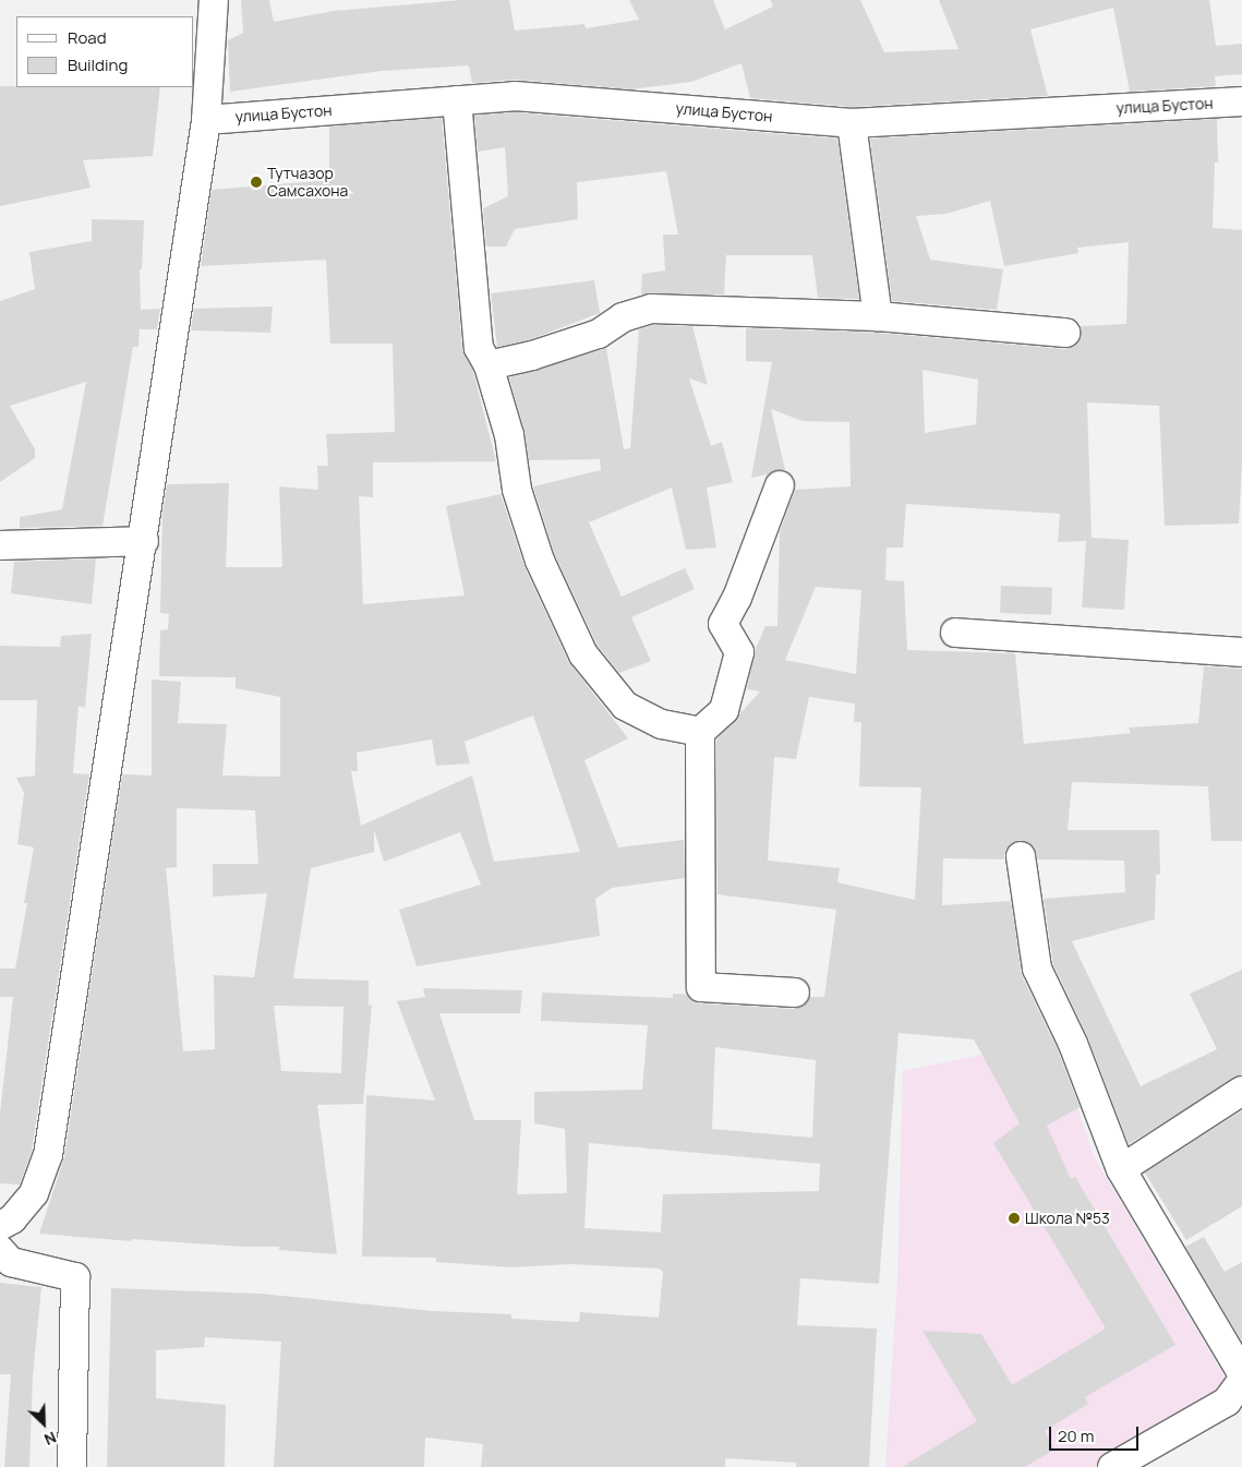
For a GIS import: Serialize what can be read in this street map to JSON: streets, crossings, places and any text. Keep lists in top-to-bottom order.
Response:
{
  "streets": {
    "street": ["улица Бустон"]
  },
  "places": ["Тутчазор Самсахона", "Школа №53"],
  "legend": ["Road", "Building"],
  "scale_bar": "20 m",
  "north": "bottom right"
}
